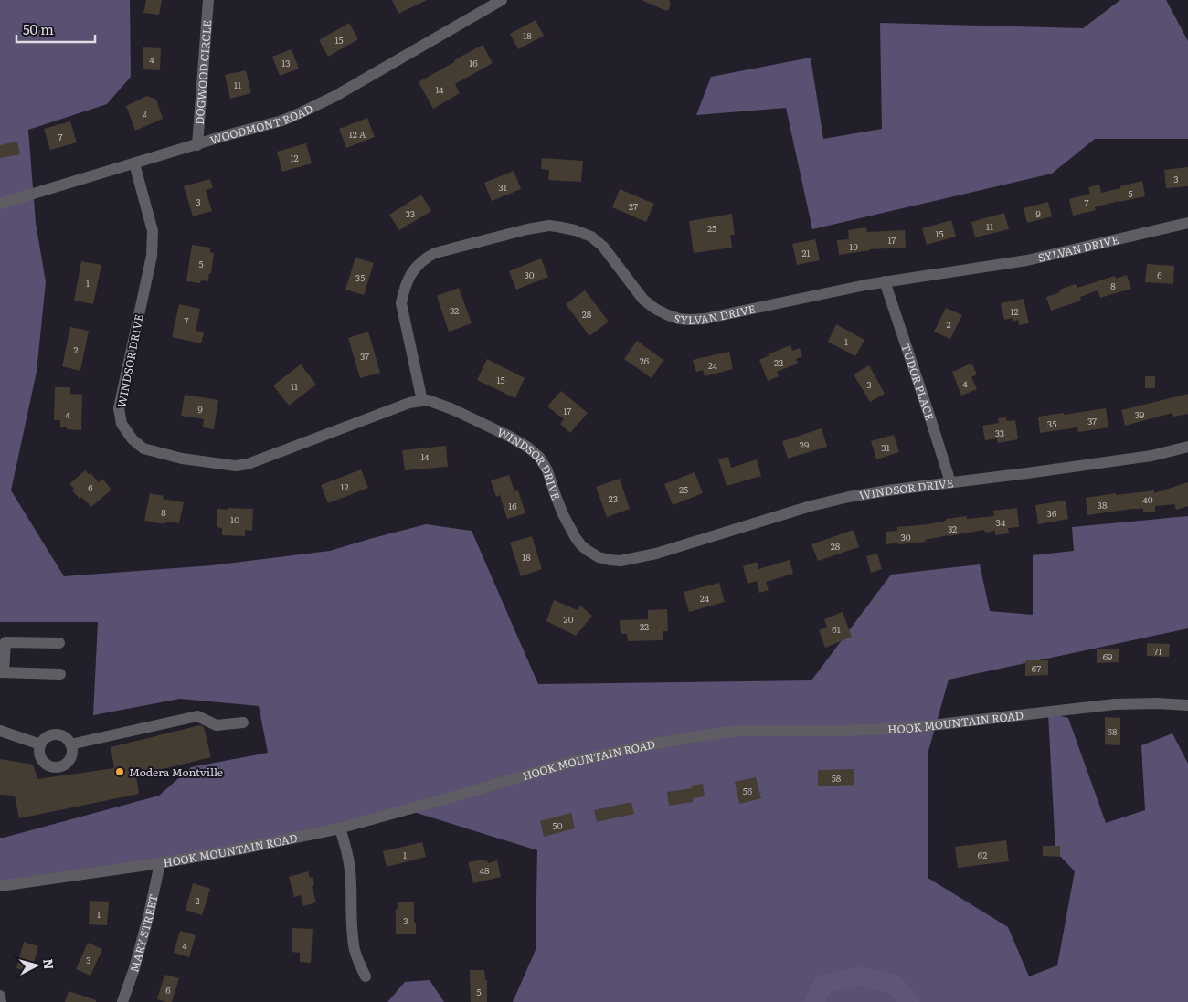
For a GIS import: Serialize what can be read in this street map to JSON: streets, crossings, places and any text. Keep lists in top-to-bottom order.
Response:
{
  "streets": {
    "street": [
      "DOGWOOD CIRCLE",
      "WOODMONT ROAD",
      "SYLVAN DRIVE",
      "WINDSOR DRIVE",
      "TUDOR PLACE",
      "HOOK MOUNTAIN ROAD",
      "MARY STREET"
    ]
  },
  "crossings": [
    ["DOGWOOD CIRCLE", "WOODMONT ROAD"],
    ["WOODMONT ROAD", "WINDSOR DRIVE"],
    ["SYLVAN DRIVE", "WINDSOR DRIVE"],
    ["SYLVAN DRIVE", "TUDOR PLACE"],
    ["WINDSOR DRIVE", "TUDOR PLACE"],
    ["HOOK MOUNTAIN ROAD", "MARY STREET"]
  ],
  "places": ["Modera Montville"],
  "house_numbers": [
    "18",
    "15",
    "4",
    "13",
    "16",
    "11",
    "14",
    "2",
    "12 A",
    "7",
    "12",
    "3",
    "31",
    "5",
    "3",
    "7",
    "27",
    "33",
    "9",
    "11",
    "25",
    "15",
    "17",
    "19",
    "21",
    "5",
    "30",
    "6",
    "35",
    "1",
    "8",
    "32",
    "12",
    "28",
    "7",
    "2",
    "1",
    "2",
    "37",
    "26",
    "22",
    "24",
    "15",
    "4",
    "3",
    "11",
    "9",
    "17",
    "4",
    "39",
    "37",
    "35",
    "33",
    "29",
    "31",
    "14",
    "12",
    "6",
    "25",
    "23",
    "40",
    "38",
    "16",
    "8",
    "36",
    "10",
    "34",
    "32",
    "30",
    "28",
    "18",
    "24",
    "20",
    "22",
    "61",
    "71",
    "69",
    "67",
    "68",
    "58",
    "56",
    "50",
    "1",
    "62",
    "48",
    "2",
    "1",
    "3",
    "4",
    "3",
    "6",
    "5"
  ],
  "scale_bar": "50 m",
  "north": "right"
}
